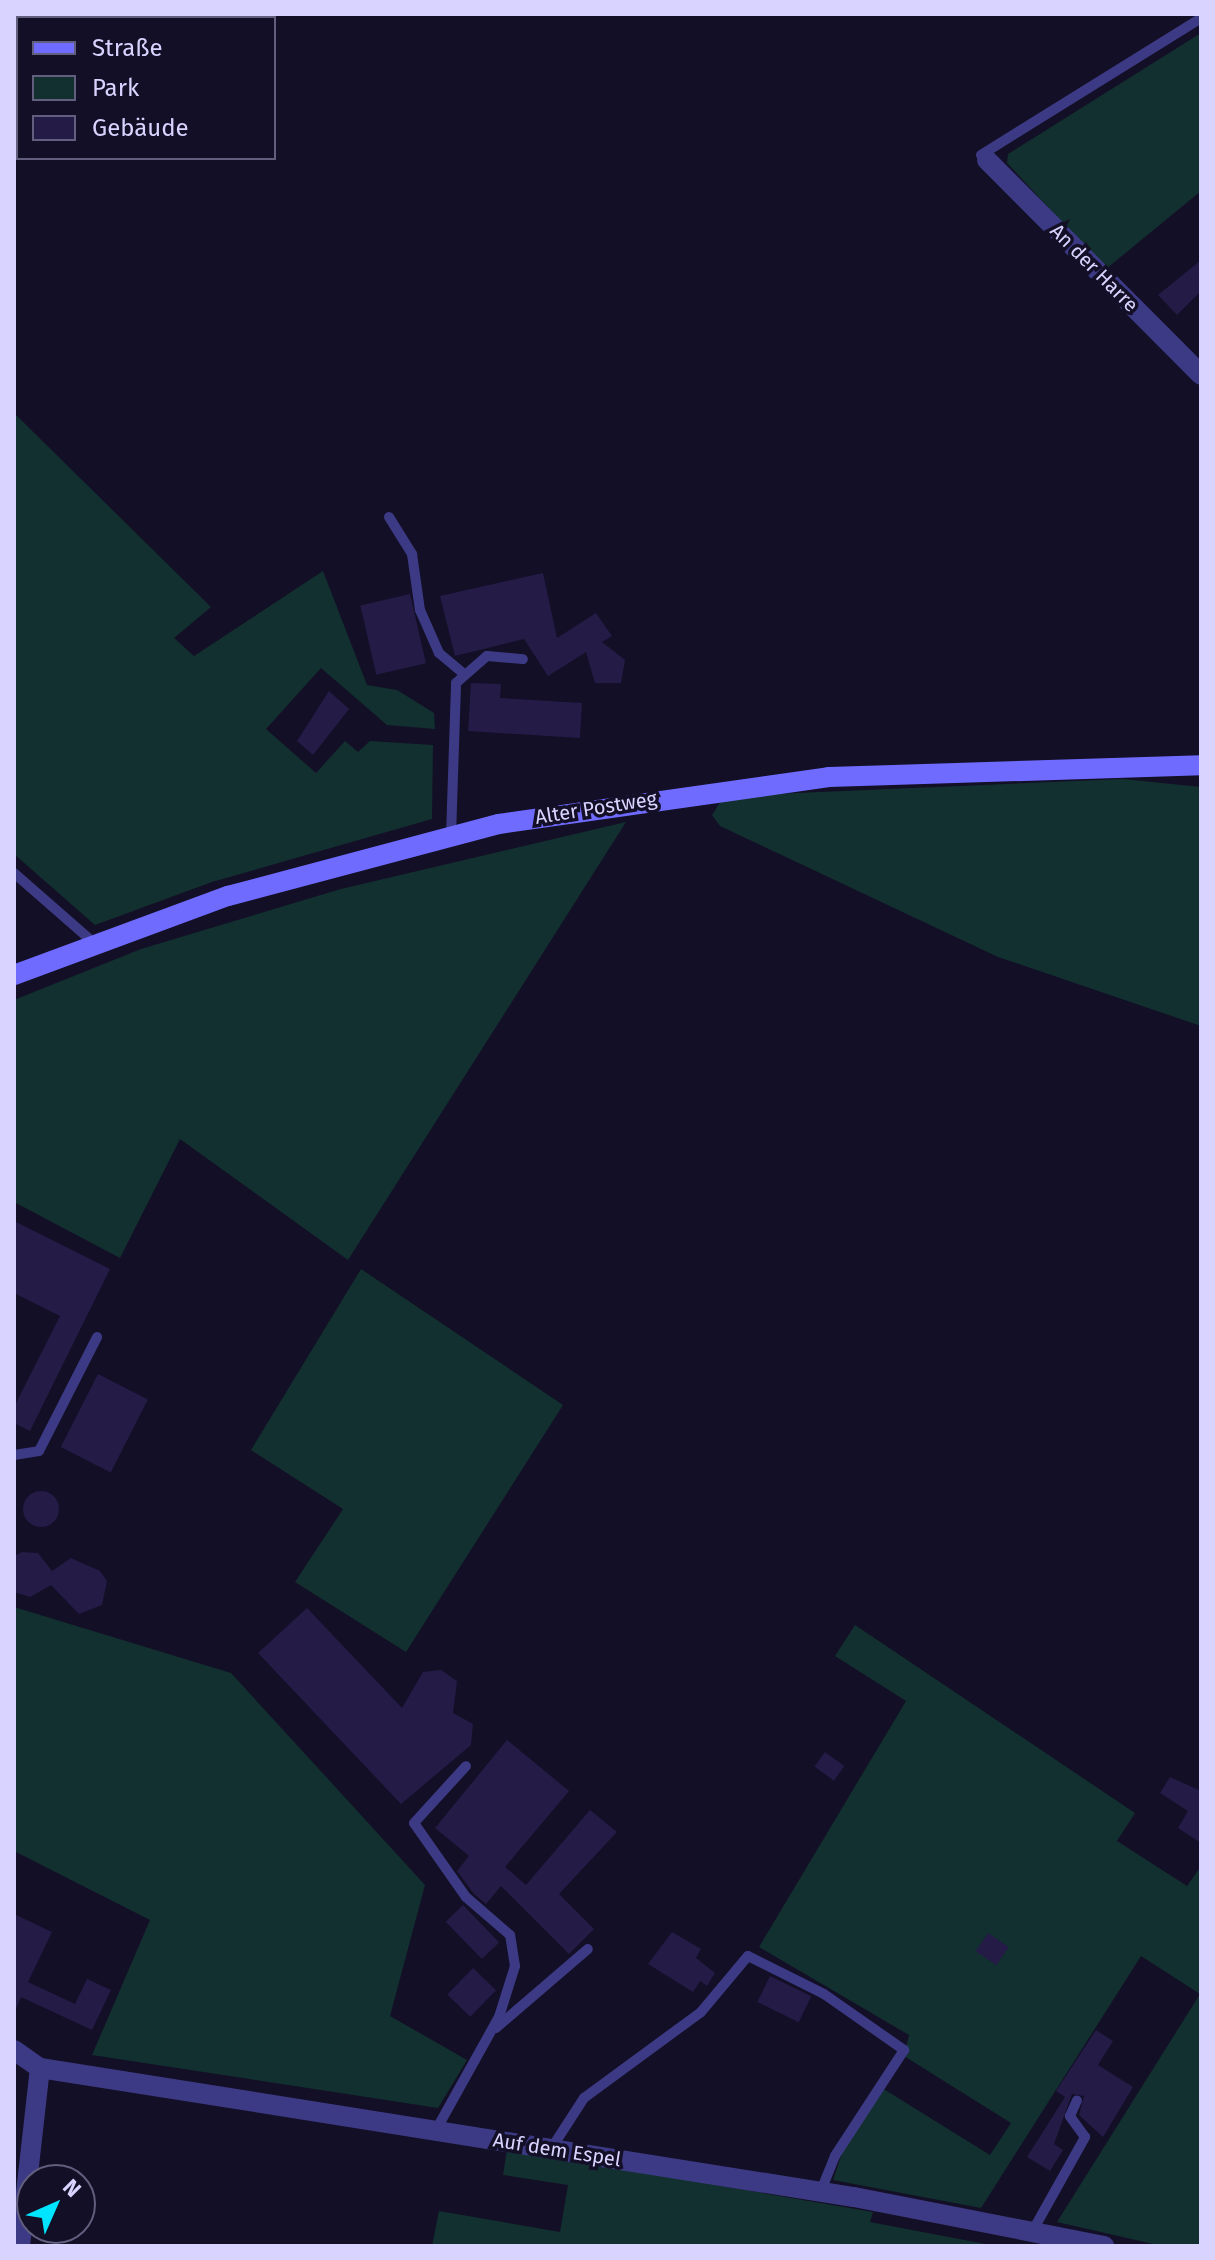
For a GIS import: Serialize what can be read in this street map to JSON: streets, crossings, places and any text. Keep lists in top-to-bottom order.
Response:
{
  "streets": {
    "main road": ["Alter Postweg"],
    "street": ["An der Harre", "Auf dem Espel"]
  },
  "legend": ["Straße", "Park", "Gebäude"],
  "north": "top right"
}
